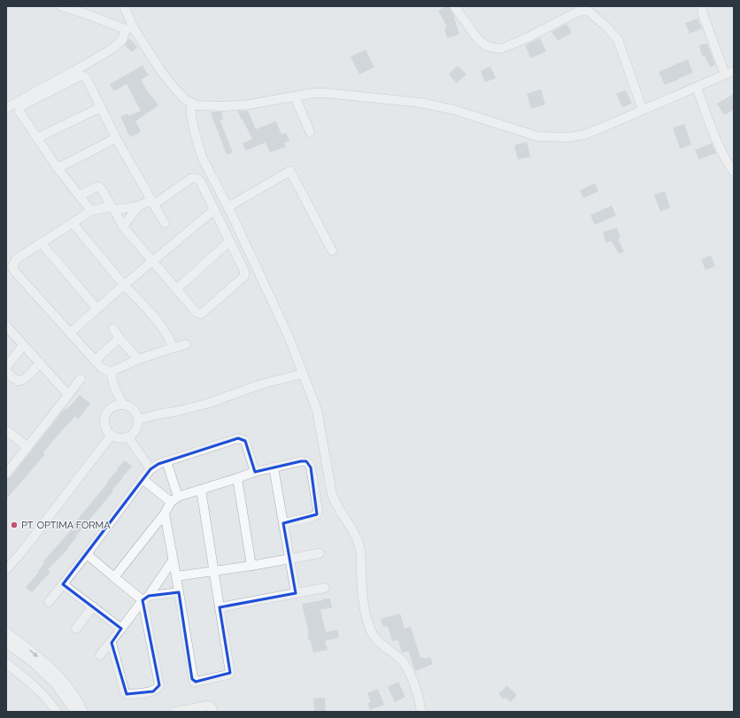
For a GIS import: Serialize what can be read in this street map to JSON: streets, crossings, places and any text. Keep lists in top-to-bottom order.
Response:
{
  "places": ["PT. OPTIMA FORMA"]
}
